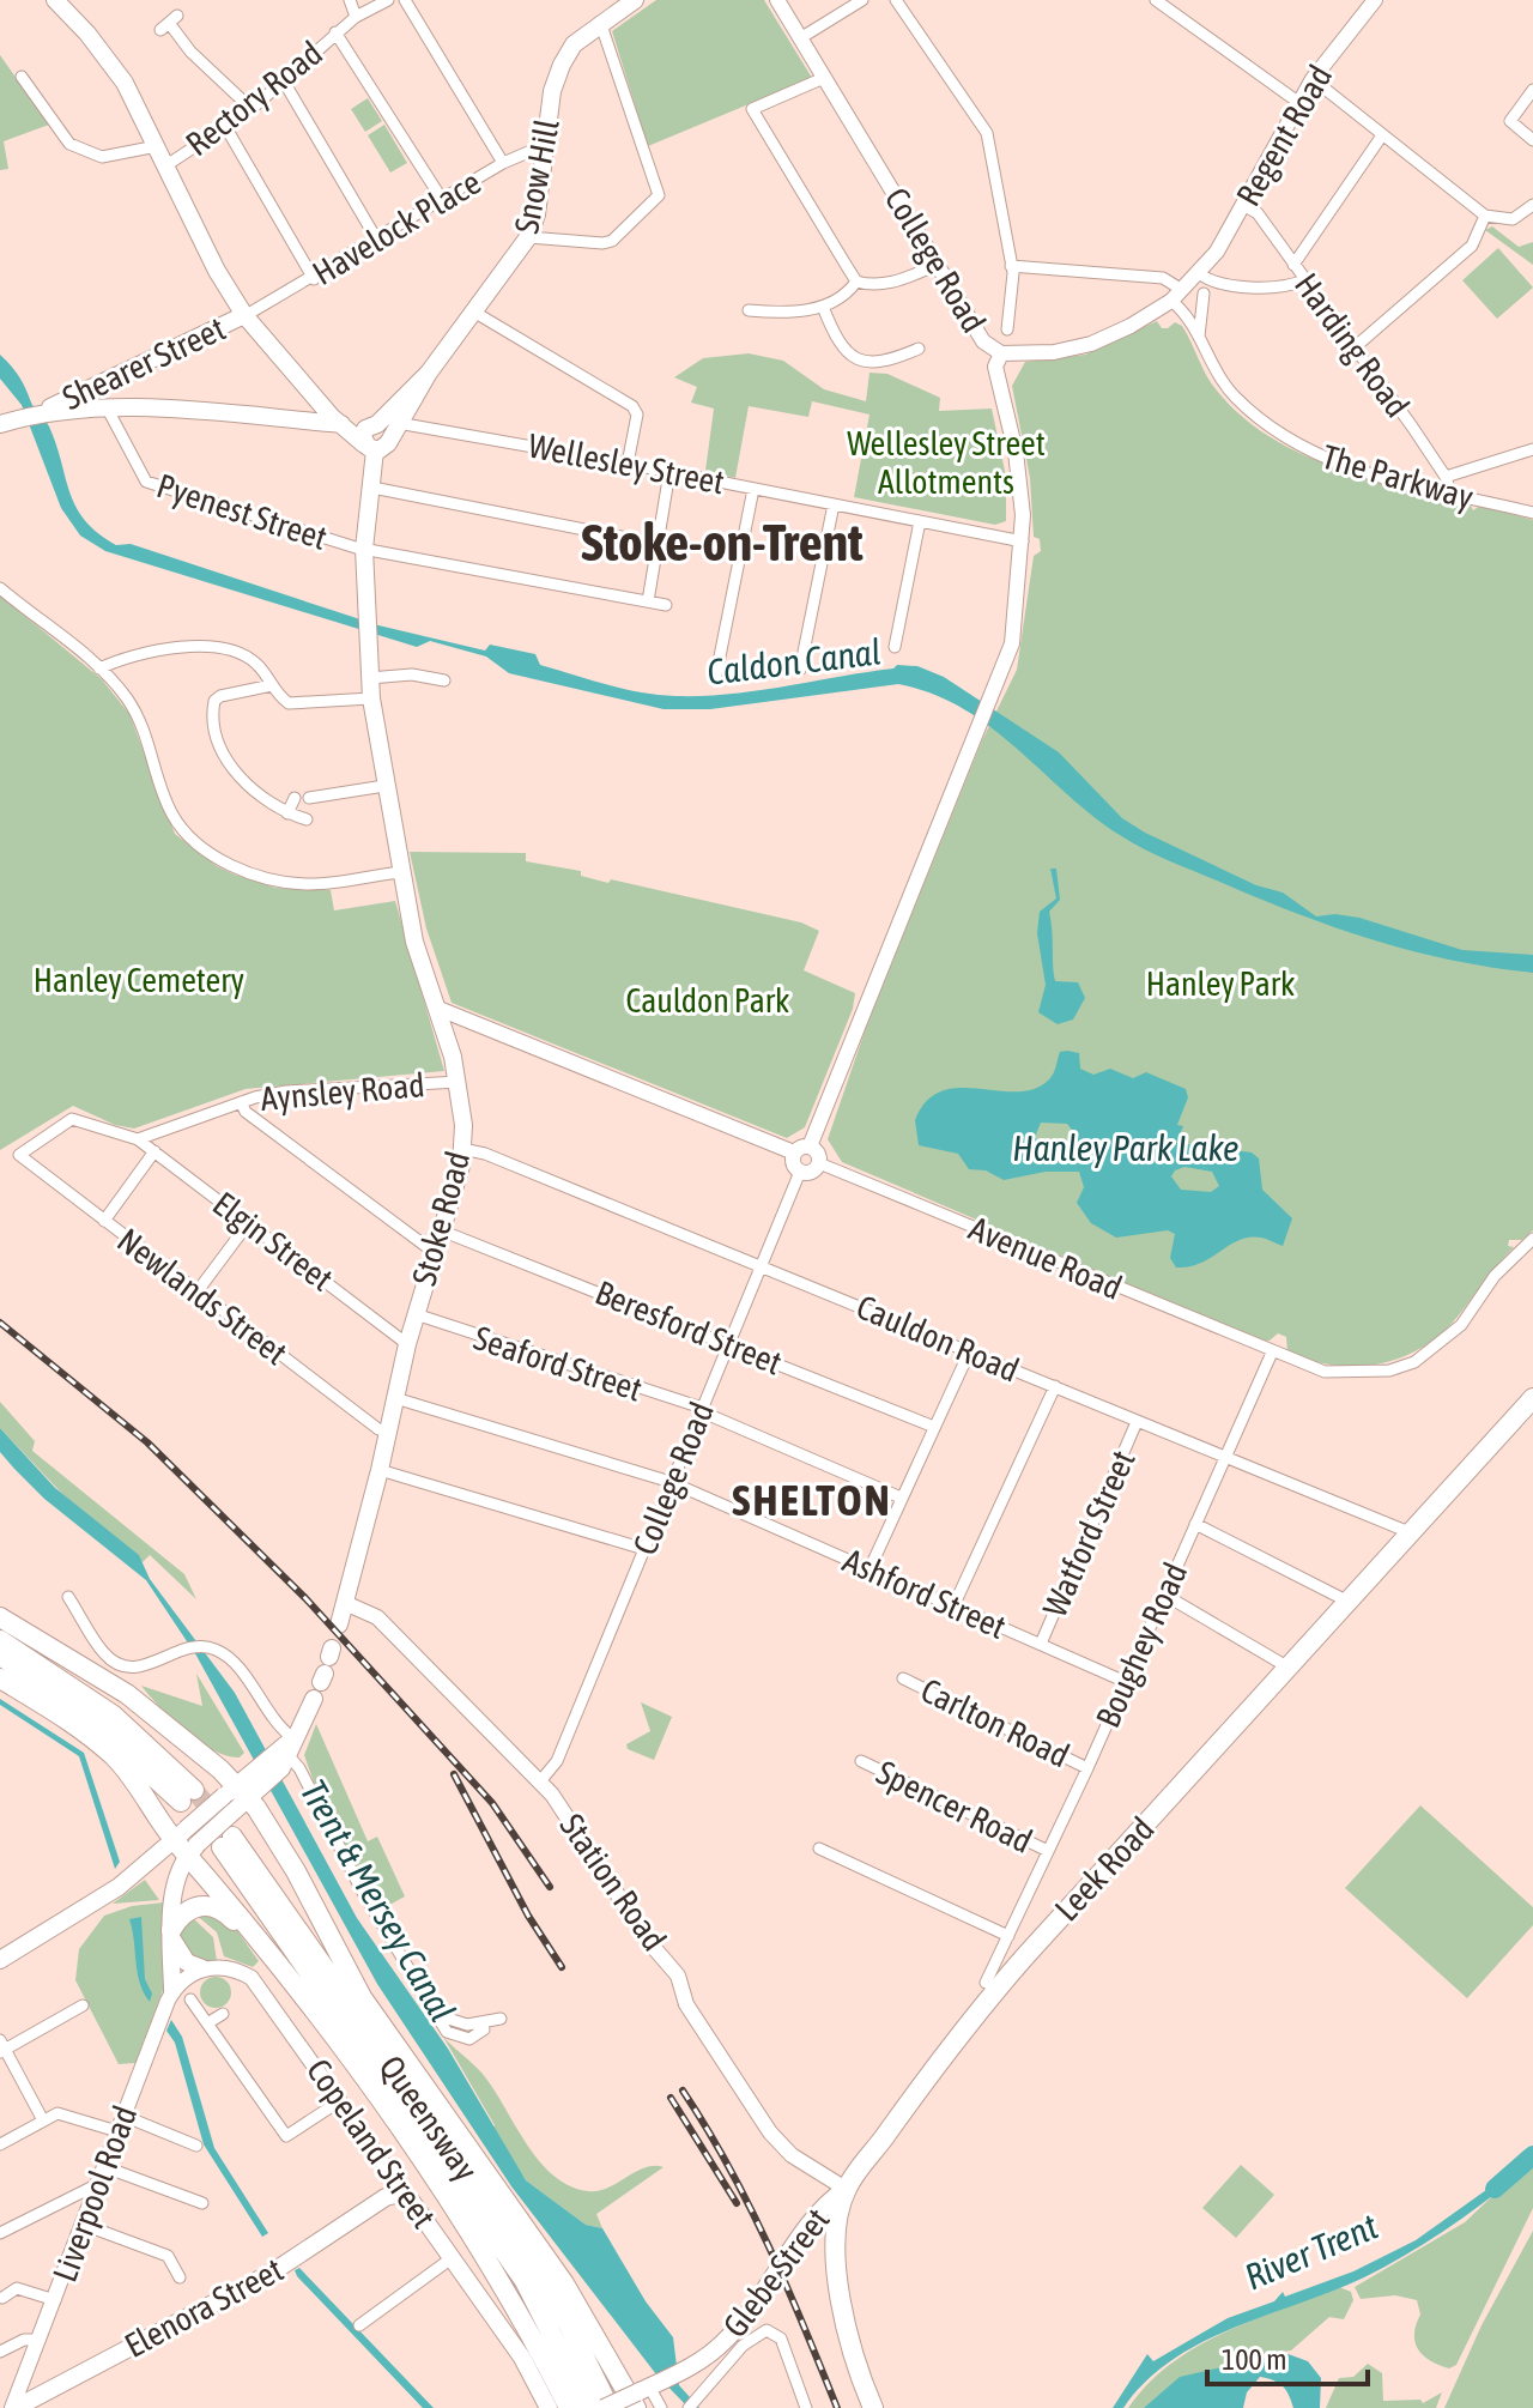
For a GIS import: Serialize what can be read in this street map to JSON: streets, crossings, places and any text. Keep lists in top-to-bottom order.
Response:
{
  "streets": {
    "highway": ["Leek Road", "Queensway"],
    "main road": [
      "Snow Hill",
      "Shearer Street",
      "Stoke Road",
      "Copeland Street",
      "Glebe Street",
      "Elenora Street"
    ],
    "street": [
      "Rectory Road",
      "Regent Road",
      "Havelock Place",
      "College Road",
      "Harding Road",
      "Wellesley Street",
      "The Parkway",
      "Pyenest Street",
      "Aynsley Road",
      "Elgin Street",
      "Avenue Road",
      "Newlands Street",
      "Beresford Street",
      "Cauldon Road",
      "Seaford Street",
      "Watford Street",
      "Ashford Street",
      "Boughey Road",
      "Carlton Road",
      "Spencer Road",
      "Station Road",
      "Liverpool Road"
    ]
  },
  "crossings": [
    ["Regent Road", "College Road"],
    ["Regent Road", "Harding Road"],
    ["Regent Road", "The Parkway"],
    ["Snow Hill", "Havelock Place"],
    ["Snow Hill", "Wellesley Street"],
    ["Snow Hill", "Stoke Road"],
    ["Havelock Place", "Shearer Street"],
    ["College Road", "Wellesley Street"],
    ["College Road", "Avenue Road"],
    ["College Road", "Beresford Street"],
    ["College Road", "Cauldon Road"],
    ["College Road", "Seaford Street"],
    ["College Road", "Ashford Street"],
    ["College Road", "Station Road"],
    ["Harding Road", "The Parkway"],
    ["Pyenest Street", "Stoke Road"],
    ["Aynsley Road", "Stoke Road"],
    ["Aynsley Road", "Elgin Street"],
    ["Aynsley Road", "Newlands Street"],
    ["Stoke Road", "Elgin Street"],
    ["Stoke Road", "Newlands Street"],
    ["Stoke Road", "Beresford Street"],
    ["Stoke Road", "Cauldon Road"],
    ["Stoke Road", "Seaford Street"],
    ["Stoke Road", "Ashford Street"],
    ["Stoke Road", "Station Road"],
    ["Elgin Street", "Newlands Street"],
    ["Avenue Road", "Boughey Road"],
    ["Cauldon Road", "Watford Street"],
    ["Cauldon Road", "Boughey Road"],
    ["Cauldon Road", "Leek Road"],
    ["Watford Street", "Ashford Street"],
    ["Ashford Street", "Boughey Road"],
    ["Boughey Road", "Carlton Road"],
    ["Boughey Road", "Spencer Road"],
    ["Leek Road", "Station Road"],
    ["Leek Road", "Glebe Street"],
    ["Station Road", "Glebe Street"],
    ["Queensway", "Glebe Street"],
    ["Liverpool Road", "Elenora Street"]
  ],
  "districts": ["Stoke-on-Trent", "SHELTON"],
  "water": [
    "Caldon Canal",
    "Hanley Park Lake",
    "Trent & Mersey Canal",
    "River Trent"
  ],
  "parks": [
    "Wellesley Street Allotments",
    "Hanley Cemetery",
    "Hanley Park",
    "Cauldon Park"
  ],
  "scale_bar": "100 m"
}
